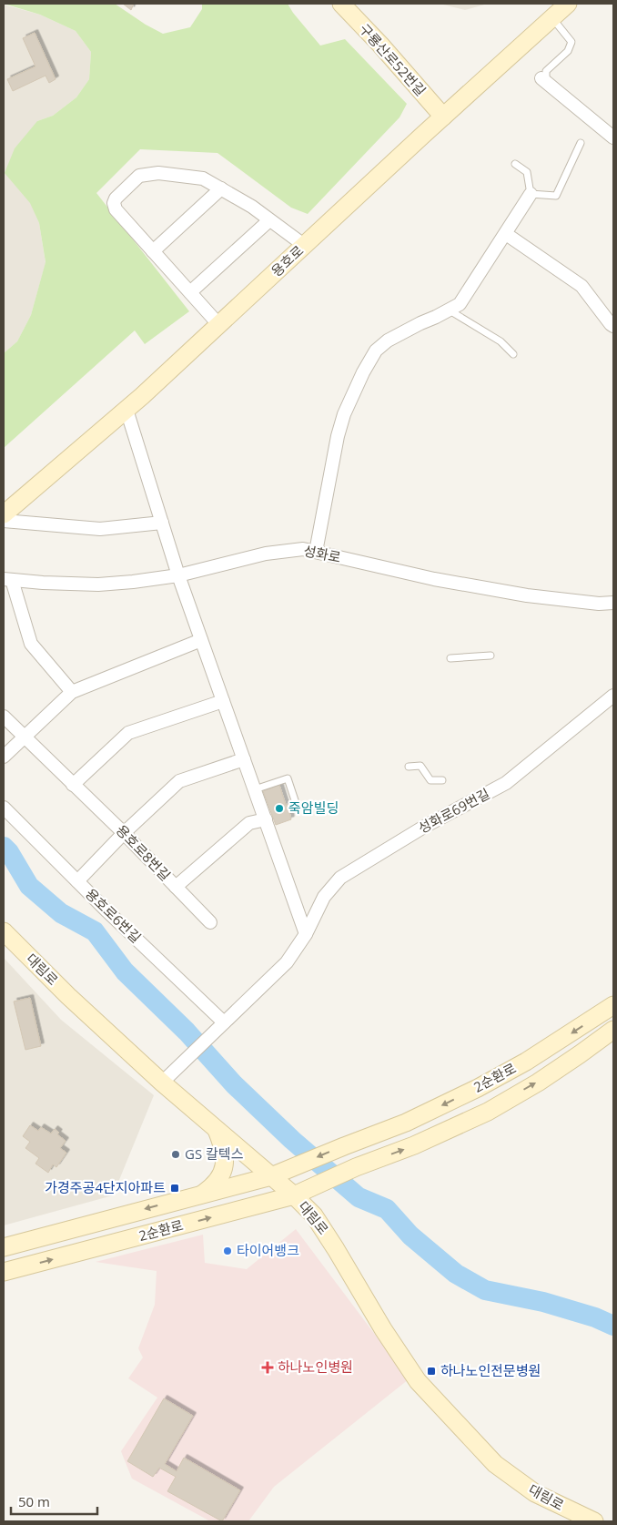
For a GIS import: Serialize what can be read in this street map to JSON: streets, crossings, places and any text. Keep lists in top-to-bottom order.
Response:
{
  "streets": {
    "street": [
      "구룡산로52번길",
      "용호로",
      "성화로",
      "성화로69번길",
      "용호로8번길",
      "용호로6번길",
      "대림로",
      "2순환로"
    ]
  },
  "crossings": [
    ["구룡산로52번길", "용호로"],
    ["성화로69번길", "용호로6번길"],
    ["성화로69번길", "대림로"],
    ["대림로", "2순환로"]
  ],
  "places": {
    "other": ["죽암빌딩", "GS 칼텍스", "타이어뱅크"],
    "transit": ["가경주공4단지아파트", "하나노인전문병원"],
    "health": ["하나노인병원"]
  },
  "scale_bar": "50 m"
}
